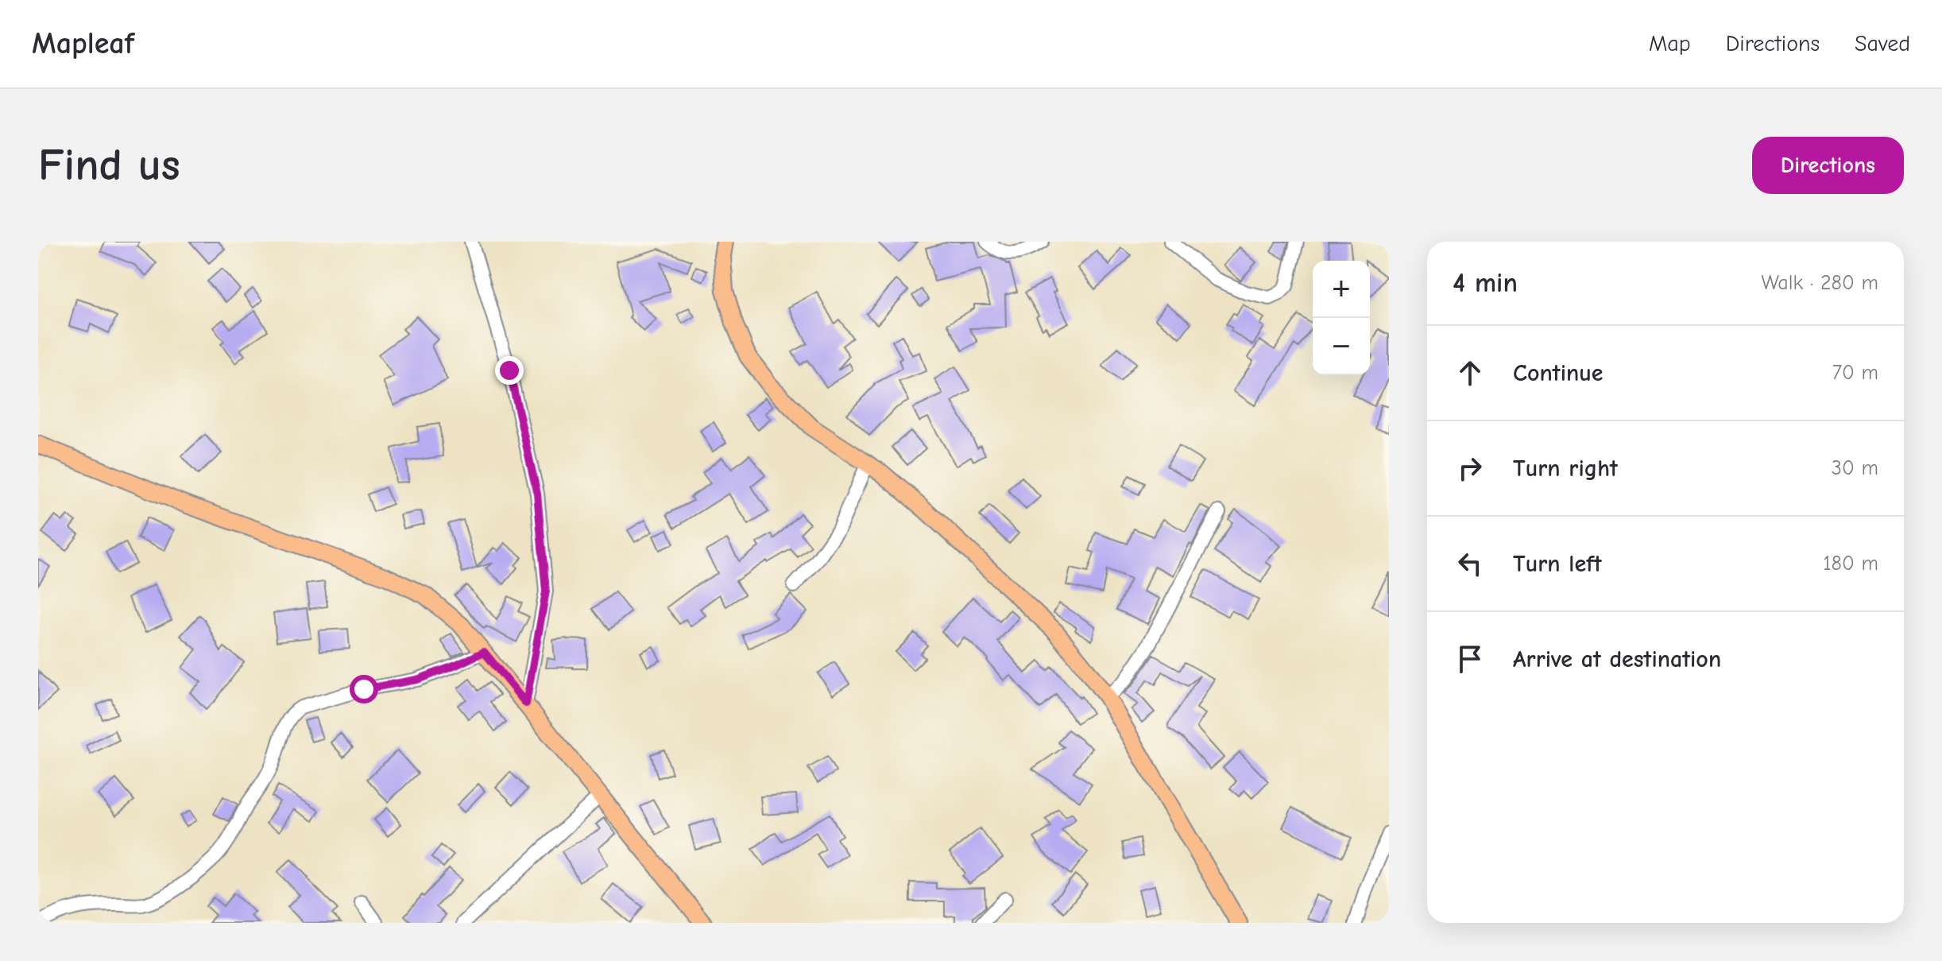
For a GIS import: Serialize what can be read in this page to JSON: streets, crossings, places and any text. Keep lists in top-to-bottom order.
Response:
{
  "page": {
    "header": "Mapleaf",
    "nav": ["Map", "Directions", "Saved"],
    "buttons": "Directions",
    "title": "Find us",
    "heading": ["4 min", "Walk · 280 m"],
    "map_buttons": ["+", "−"],
    "list": [
      ["Continue", "70 m"],
      ["Turn right", "30 m"],
      ["Turn left", "180 m"],
      "Arrive at destination"
    ]
  }
}
